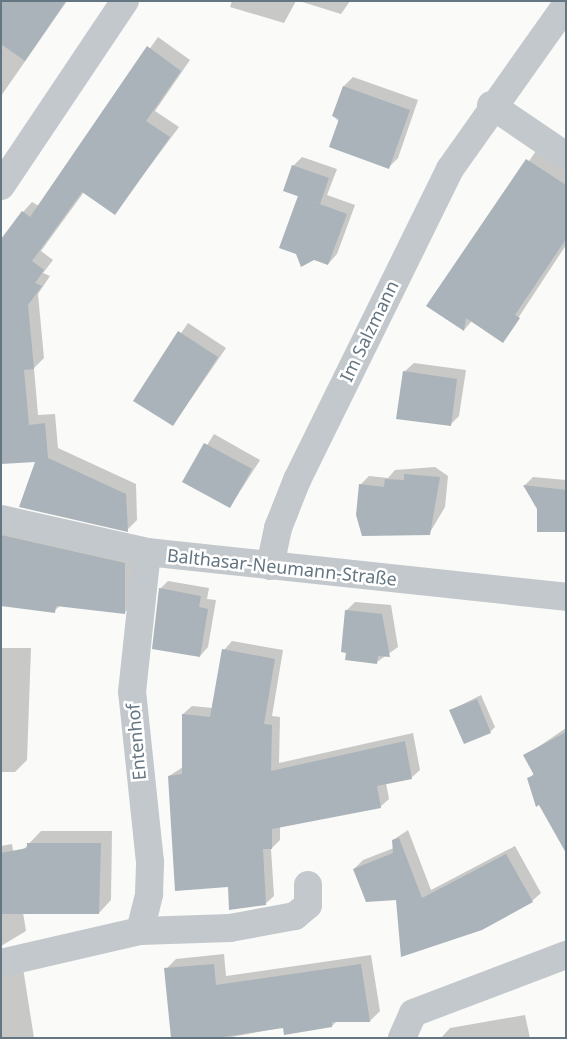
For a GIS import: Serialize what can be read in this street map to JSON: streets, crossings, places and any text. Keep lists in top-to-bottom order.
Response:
{
  "streets": {
    "street": ["Im Salzmann", "Balthasar-Neumann-Straße", "Entenhof"]
  },
  "crossings": [
    ["Im Salzmann", "Balthasar-Neumann-Straße"],
    ["Balthasar-Neumann-Straße", "Entenhof"]
  ]
}
